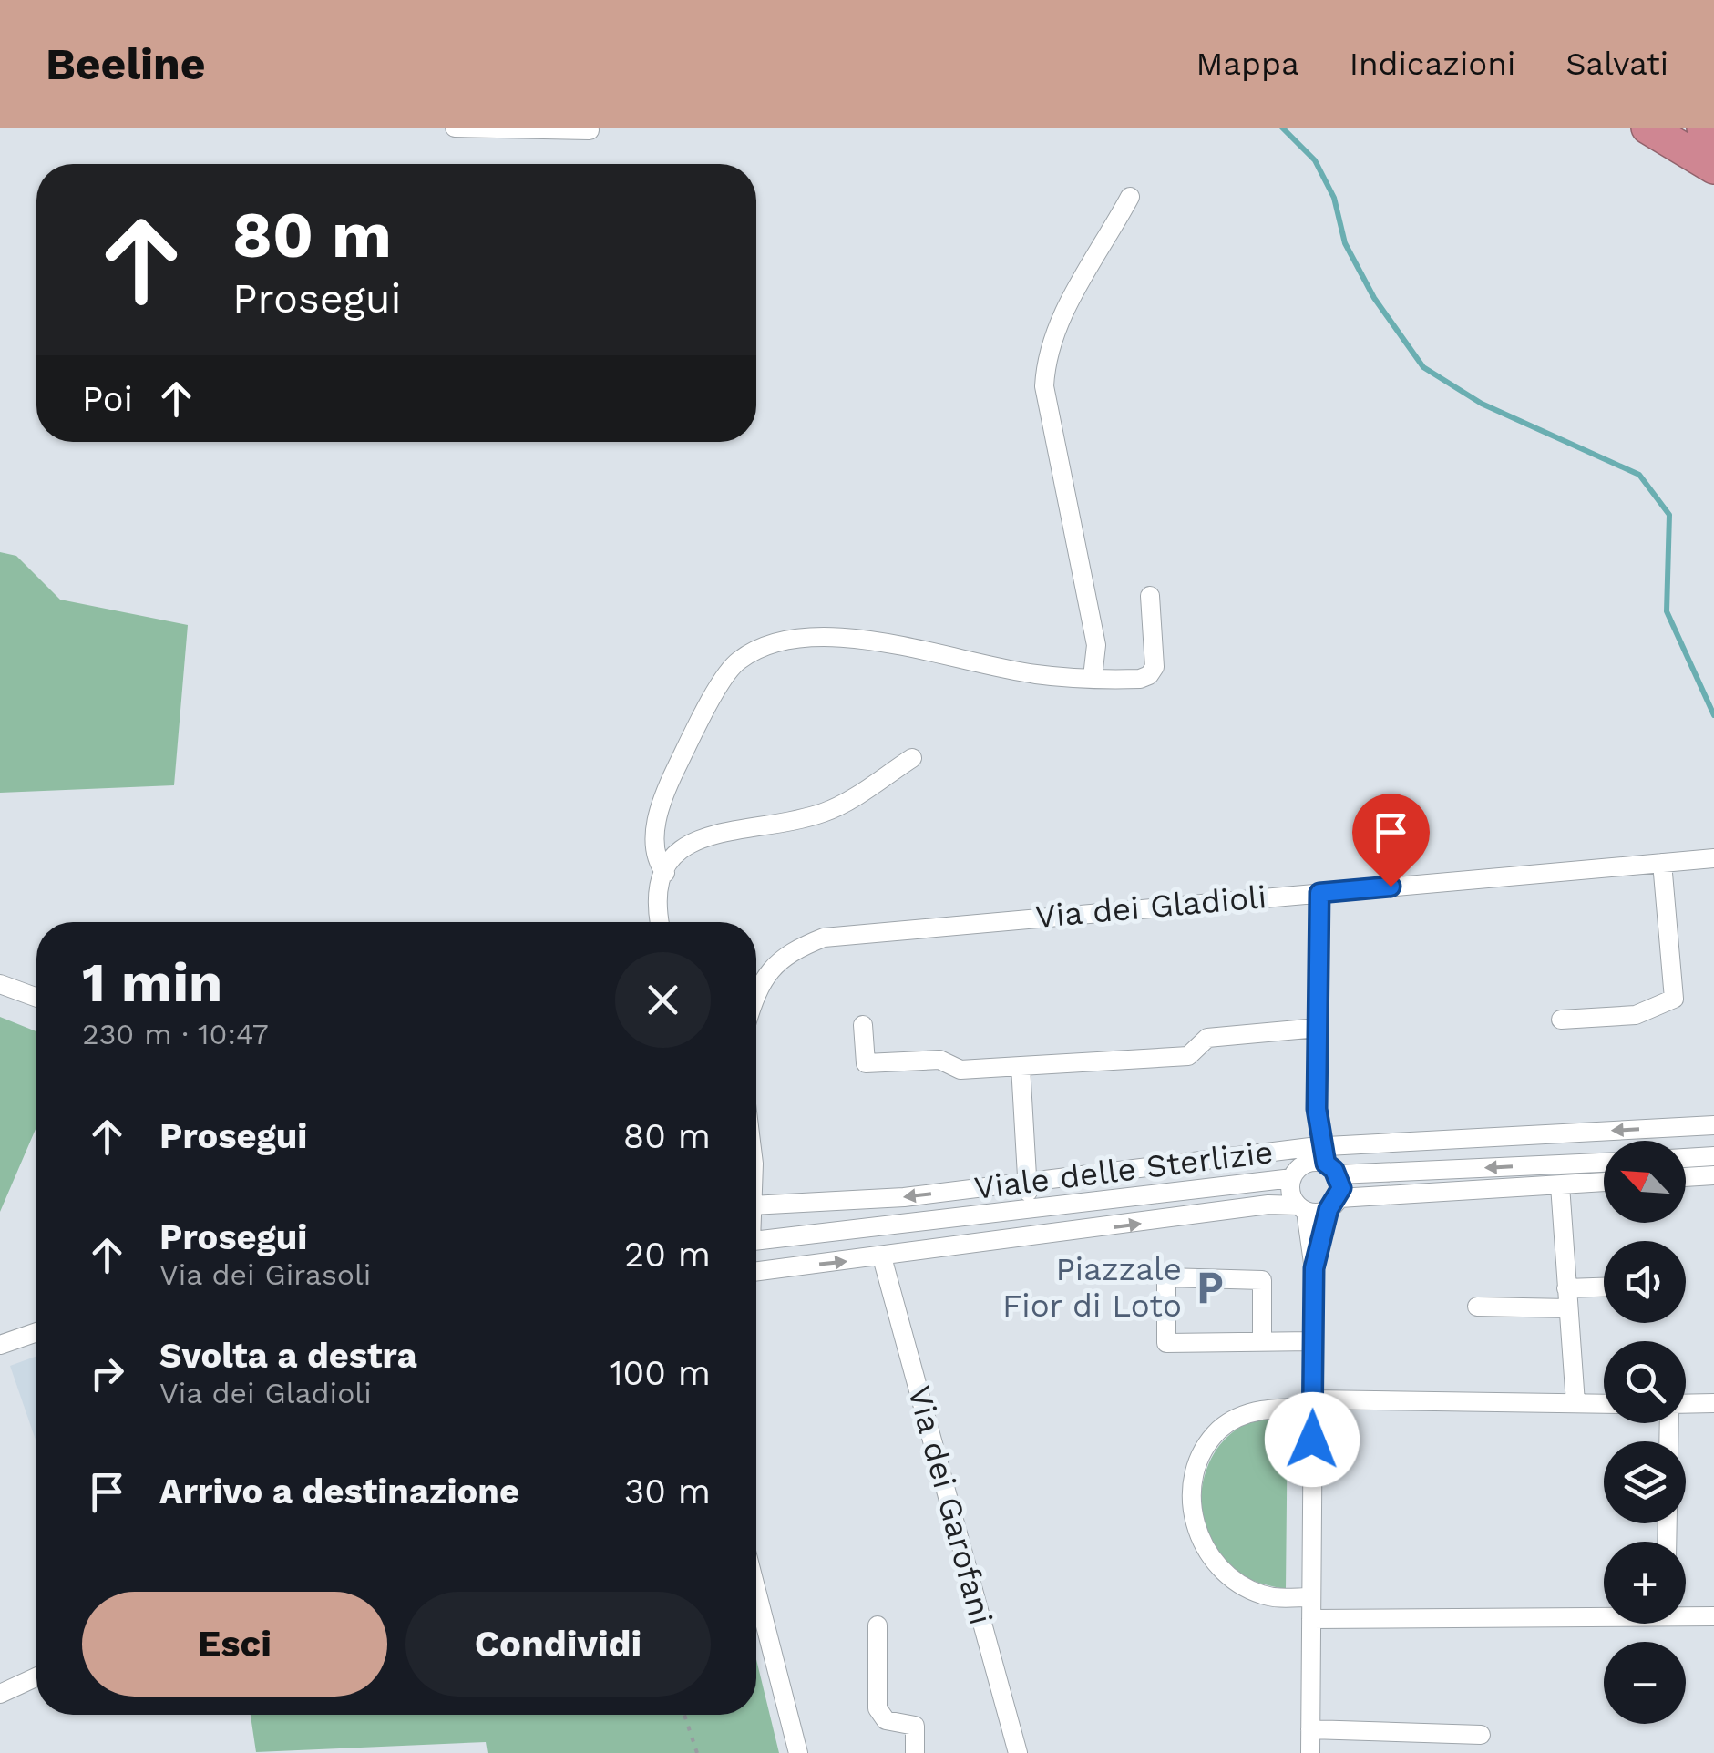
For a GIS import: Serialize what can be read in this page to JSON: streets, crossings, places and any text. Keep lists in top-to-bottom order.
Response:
{
  "streets": {
    "street": ["Via dei Gladioli", "Viale delle Sterlizie", "Via dei Garofani"]
  },
  "crossings": [
    ["Viale delle Sterlizie", "Via dei Garofani"]
  ],
  "places": {
    "parking": ["Piazzale Fior di Loto"]
  },
  "north": "top left",
  "page": {
    "header": "Beeline",
    "nav": ["Mappa", "Indicazioni", "Salvati"],
    "turn": ["80 m", "Prosegui"],
    "then": "Poi",
    "heading": ["1 min", "230 m · 10:47"],
    "list": [
      {
        "name": "Prosegui",
        "value": "80 m"
      },
      {
        "name": "Prosegui",
        "note": "Via dei Girasoli",
        "value": "20 m"
      },
      {
        "name": "Svolta a destra",
        "note": "Via dei Gladioli",
        "value": "100 m"
      },
      {
        "name": "Arrivo a destinazione",
        "value": "30 m"
      }
    ],
    "map_buttons": ["+", "−"],
    "buttons": ["Esci", "Condividi"]
  }
}
